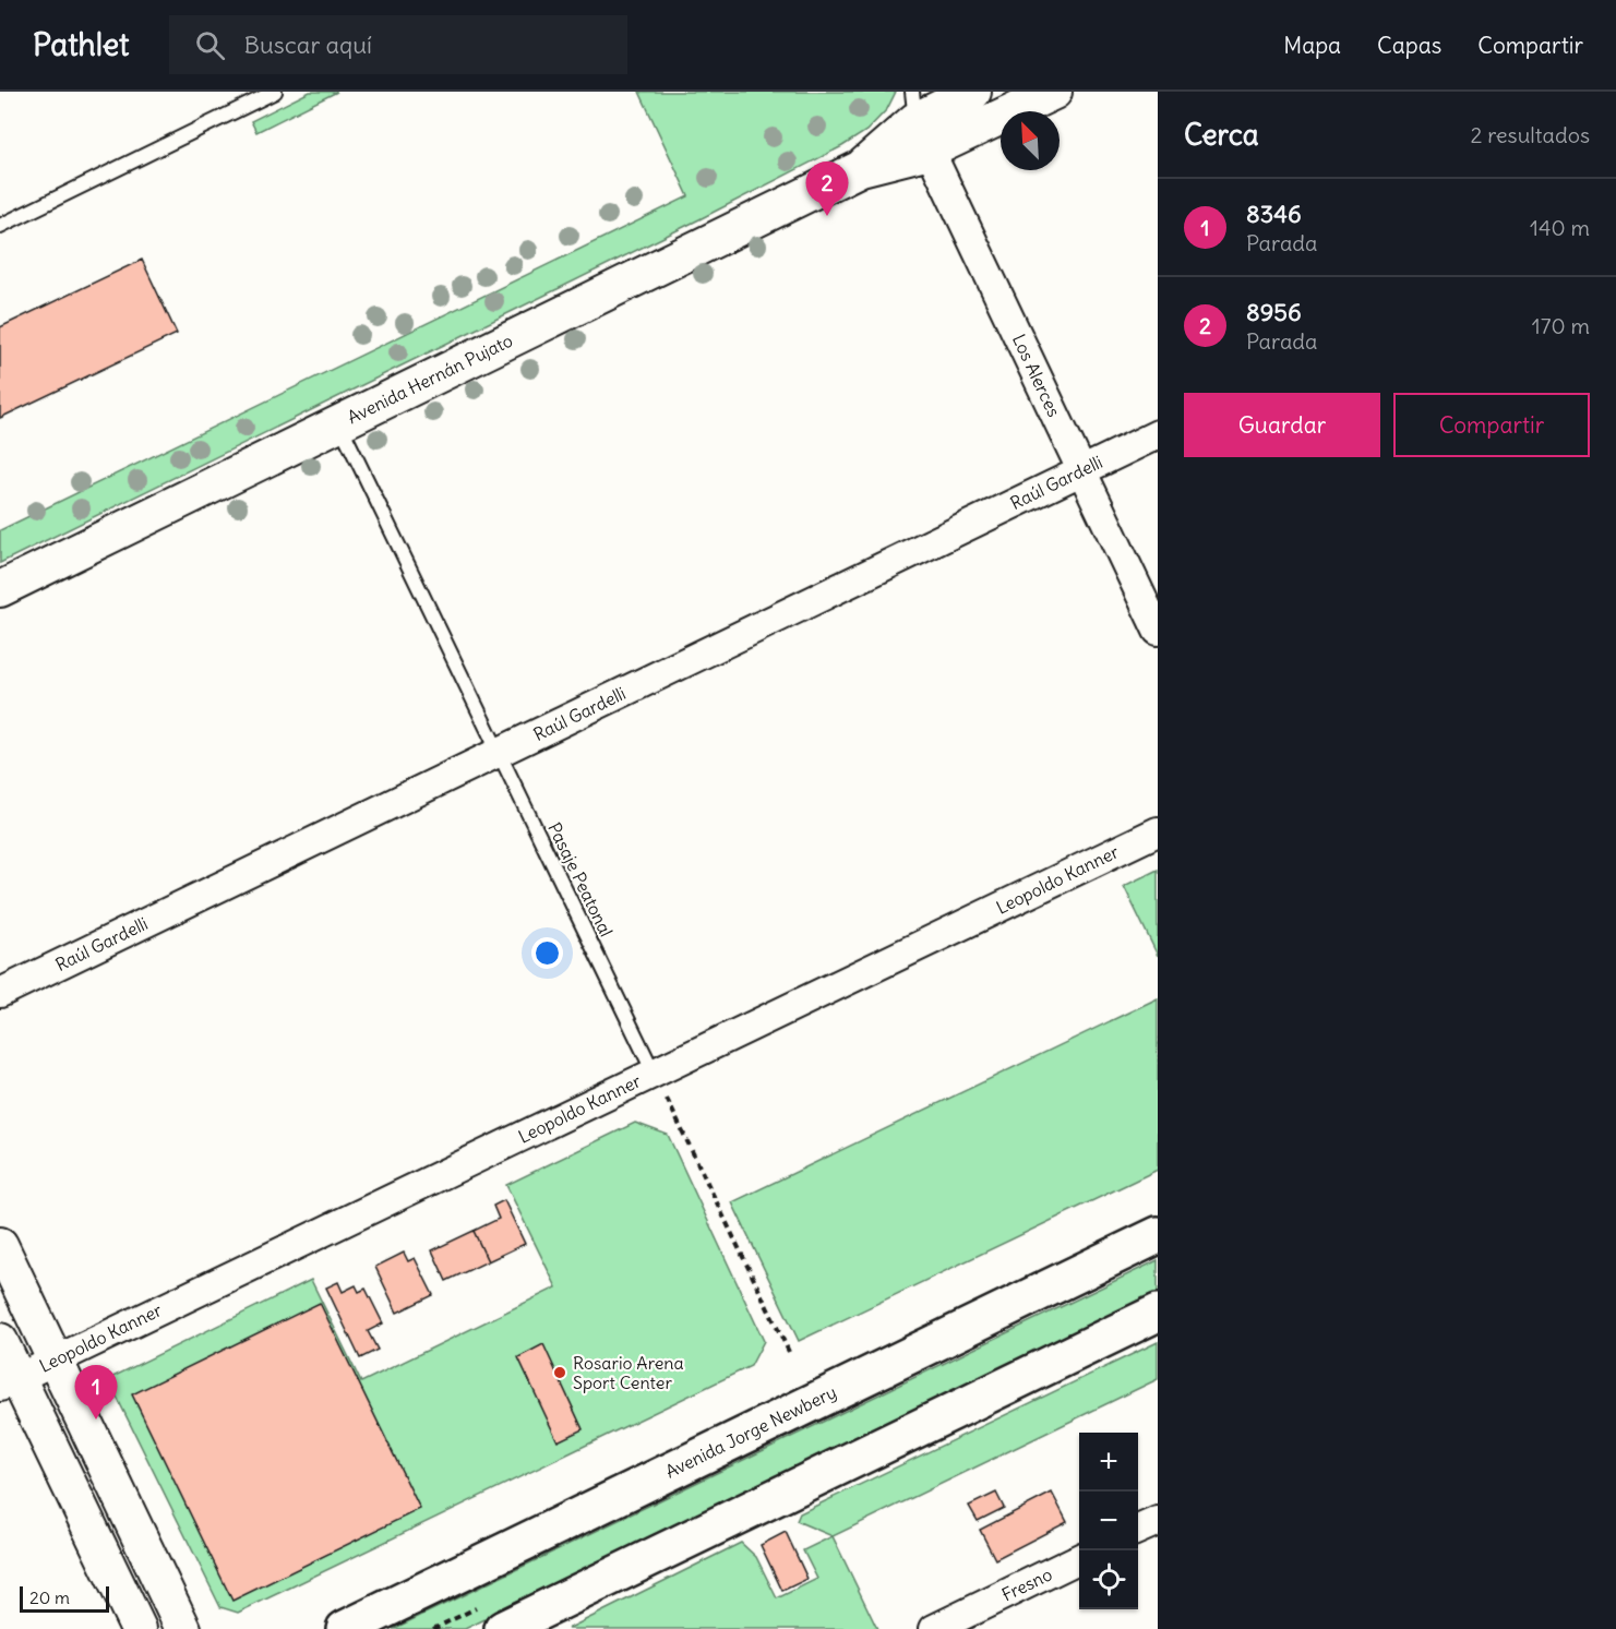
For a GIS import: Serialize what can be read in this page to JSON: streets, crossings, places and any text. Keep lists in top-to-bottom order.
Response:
{
  "streets": {
    "main road": ["Avenida Jorge Newbery"],
    "street": [
      "Los Alerces",
      "Avenida Hernán Pujato",
      "Raúl Gardelli",
      "Leopoldo Kanner",
      "Fresno"
    ],
    "lane": ["Pasaje Peatonal"]
  },
  "crossings": [
    ["Los Alerces", "Avenida Hernán Pujato"],
    ["Los Alerces", "Raúl Gardelli"],
    ["Avenida Hernán Pujato", "Pasaje Peatonal"],
    ["Raúl Gardelli", "Pasaje Peatonal"],
    ["Pasaje Peatonal", "Leopoldo Kanner"]
  ],
  "places": ["Rosario Arena Sport Center"],
  "scale_bar": "20 m",
  "north": "top left",
  "page": {
    "header": "Pathlet",
    "search": "Buscar aquí",
    "nav": ["Mapa", "Capas", "Compartir"],
    "heading": ["Cerca", "2 resultados"],
    "pins": ["2", "1"],
    "list": [
      {
        "mark": "1",
        "name": "8346",
        "note": "Parada",
        "value": "140 m"
      },
      {
        "mark": "2",
        "name": "8956",
        "note": "Parada",
        "value": "170 m"
      }
    ],
    "buttons": ["Guardar", "Compartir"],
    "map_buttons": ["+", "−"],
    "scale": "20 m"
  }
}
